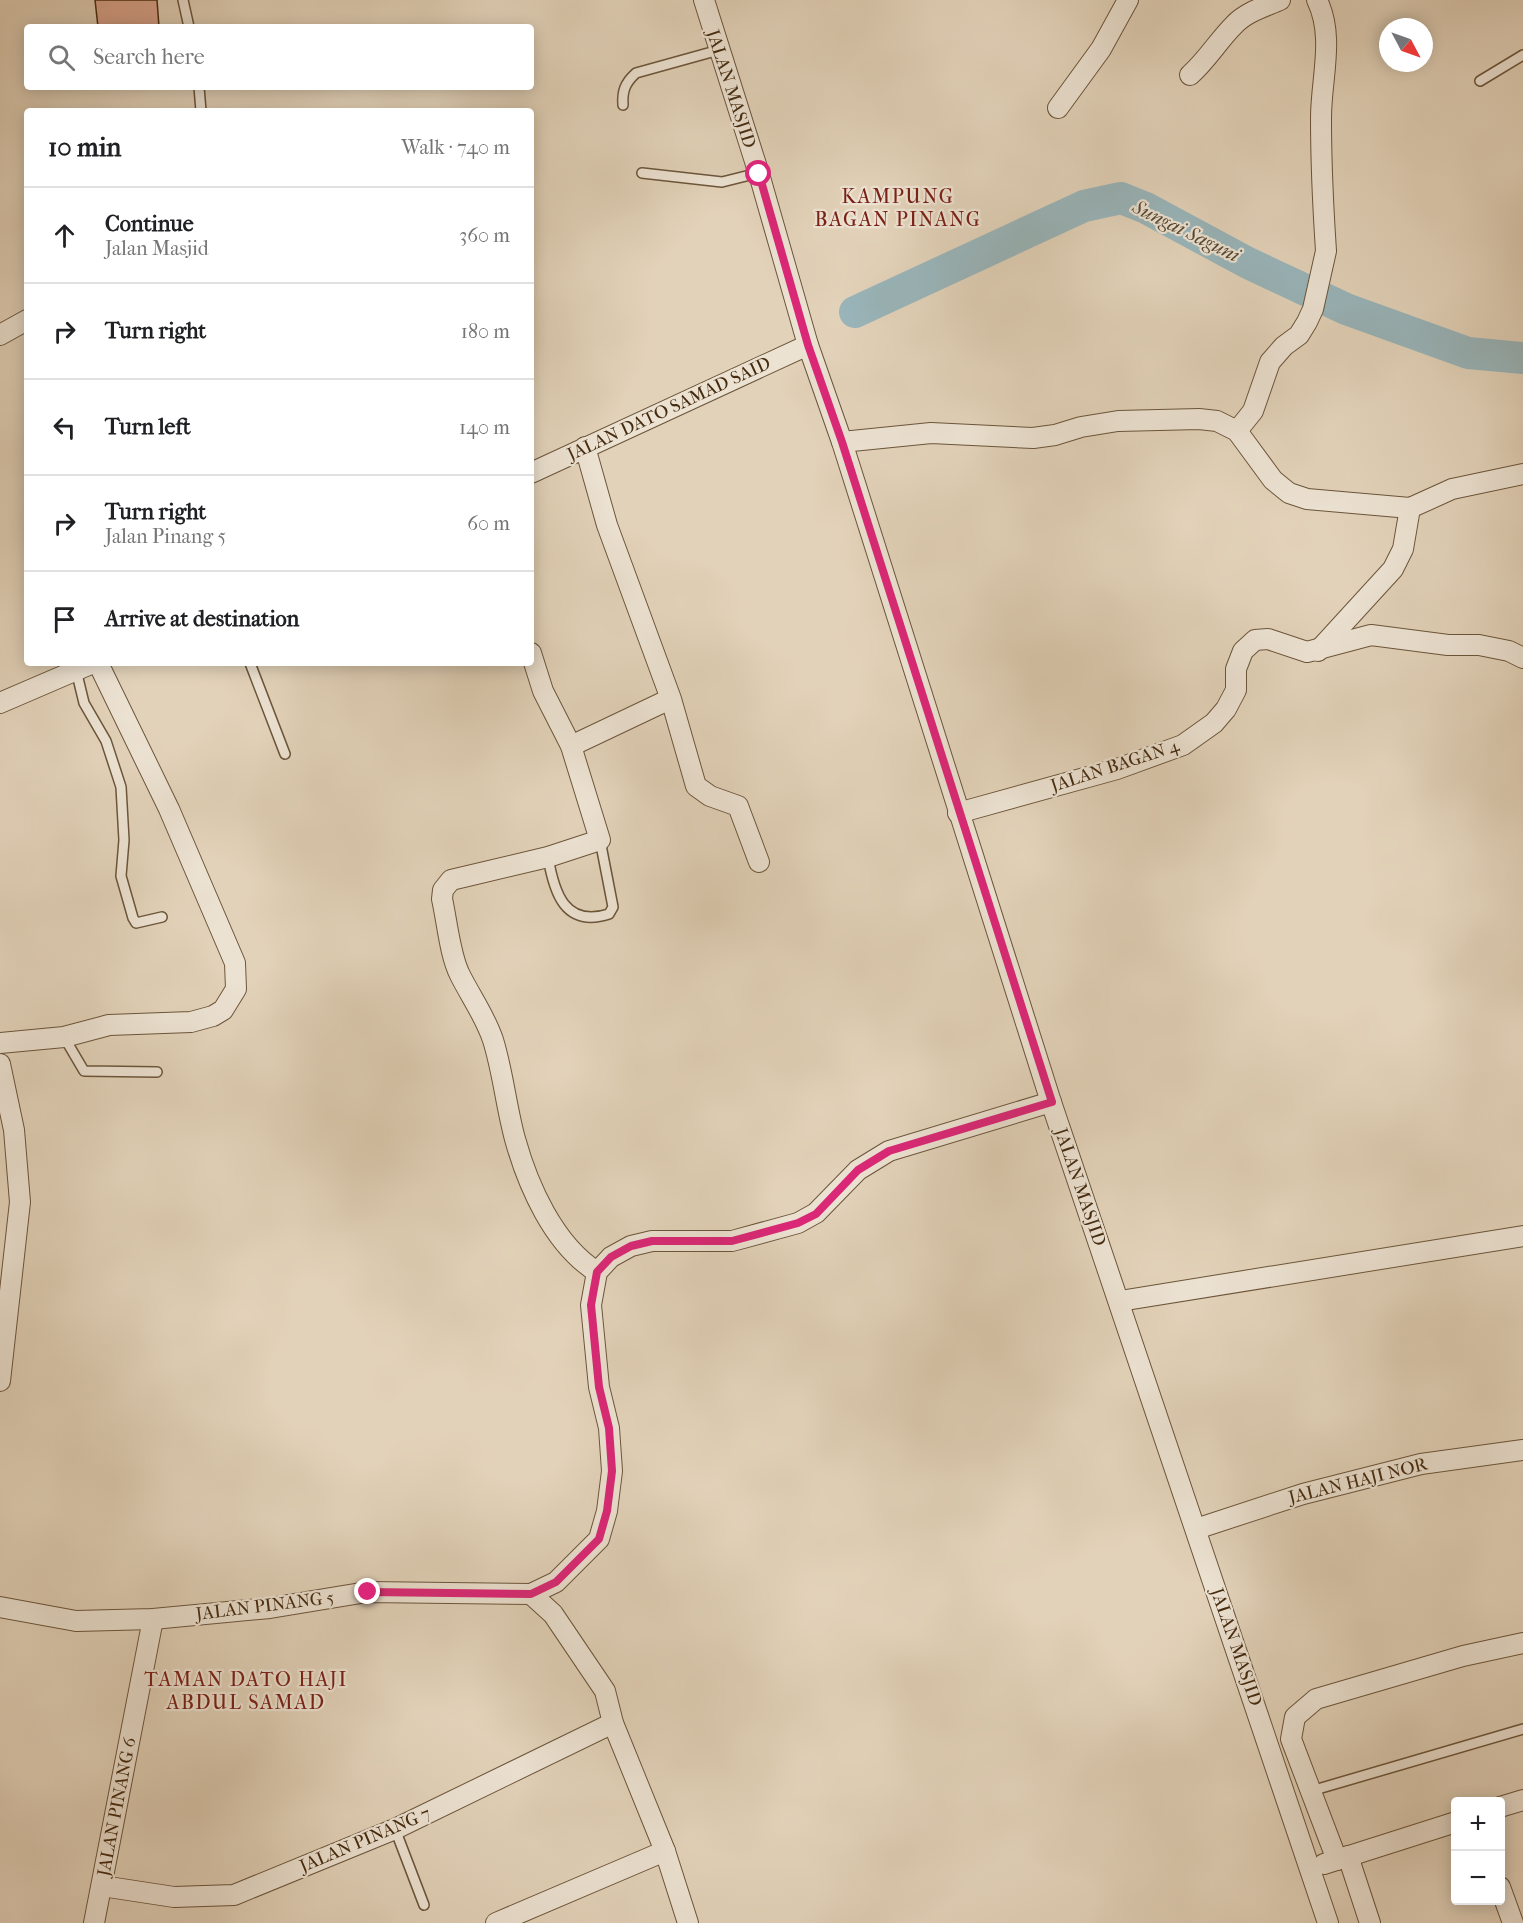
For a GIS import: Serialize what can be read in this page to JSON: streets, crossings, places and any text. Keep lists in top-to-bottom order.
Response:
{
  "streets": {
    "street": [
      "JALAN MASJID",
      "JALAN DATO SAMAD SAID",
      "JALAN BAGAN 4",
      "JALAN HAJI NOR",
      "JALAN PINANG 5",
      "JALAN PINANG 6",
      "JALAN PINANG 7"
    ]
  },
  "crossings": [
    ["JALAN MASJID", "JALAN DATO SAMAD SAID"],
    ["JALAN MASJID", "JALAN BAGAN 4"],
    ["JALAN MASJID", "JALAN HAJI NOR"],
    ["JALAN PINANG 5", "JALAN PINANG 6"],
    ["JALAN PINANG 6", "JALAN PINANG 7"]
  ],
  "districts": ["KAMPUNG BAGAN PINANG", "TAMAN DATO HAJI ABDUL SAMAD"],
  "water": ["Sungai Saguni"],
  "north": "bottom right",
  "page": {
    "search": "Search here",
    "heading": ["10 min", "Walk · 740 m"],
    "list": [
      ["Continue", "Jalan Masjid", "360 m"],
      ["Turn right", "180 m"],
      ["Turn left", "140 m"],
      ["Turn right", "Jalan Pinang 5", "60 m"],
      "Arrive at destination"
    ],
    "map_buttons": ["+", "−"]
  }
}
